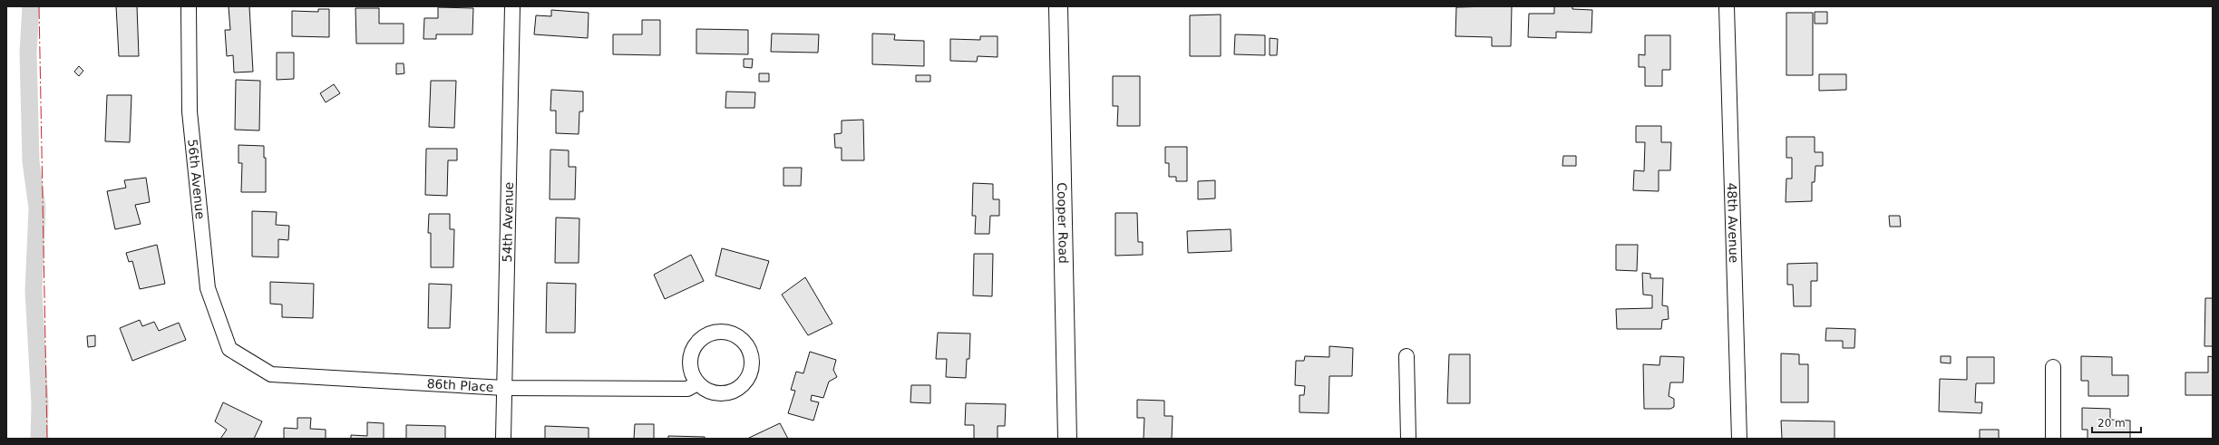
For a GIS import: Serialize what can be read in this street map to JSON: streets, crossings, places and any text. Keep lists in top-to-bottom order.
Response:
{
  "streets": {
    "street": [
      "56th Avenue",
      "54th Avenue",
      "Cooper Road",
      "48th Avenue",
      "86th Place"
    ]
  },
  "crossings": [
    ["56th Avenue", "86th Place"],
    ["54th Avenue", "86th Place"]
  ],
  "scale_bar": "20 m"
}
